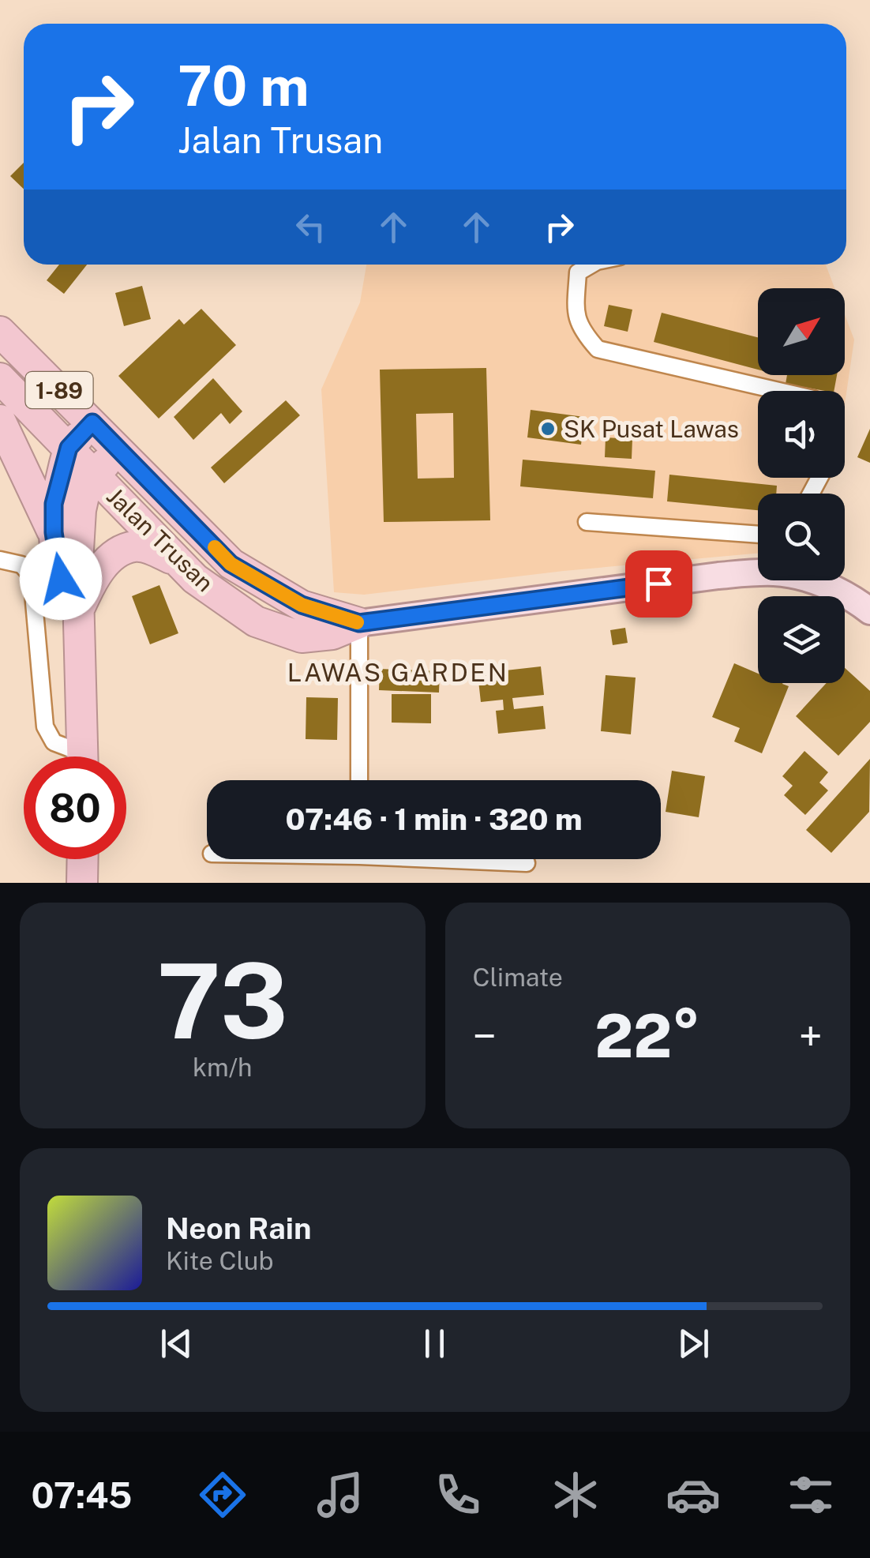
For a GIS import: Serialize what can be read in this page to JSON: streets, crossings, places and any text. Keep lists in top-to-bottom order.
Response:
{
  "streets": {
    "highway": ["1-89", "Jalan Trusan"]
  },
  "districts": ["LAWAS GARDEN"],
  "places": ["SK Pusat Lawas"],
  "north": "top right",
  "page": {
    "turn": ["70 m", "Jalan Trusan"],
    "limit": "80",
    "trip": "07:46 · 1 min · 320 m",
    "tile": [
      ["73", "km/h"],
      "Climate"
    ],
    "heat": ["−", "22°", "+"],
    "song": ["Neon Rain", "Kite Club"],
    "tabs": "07:45"
  }
}
